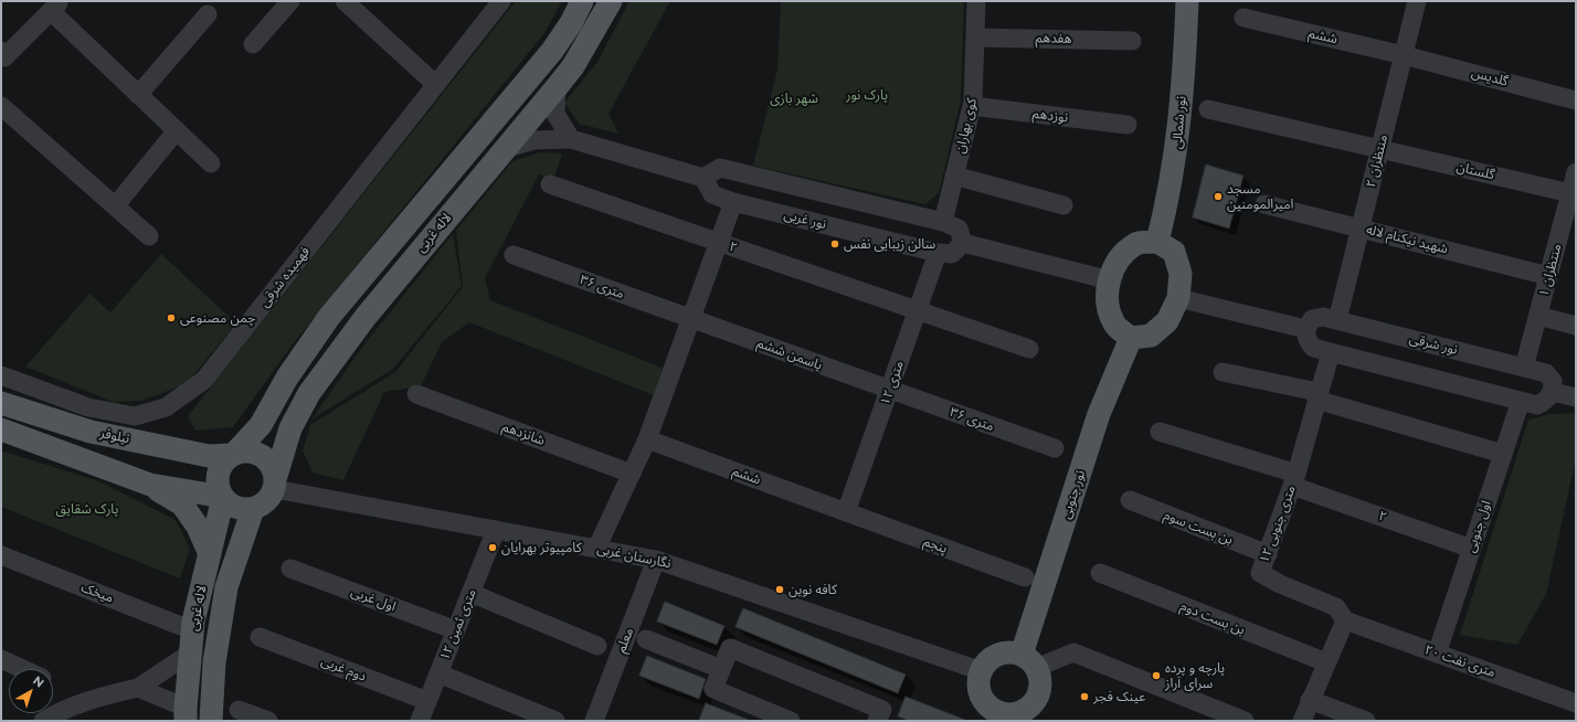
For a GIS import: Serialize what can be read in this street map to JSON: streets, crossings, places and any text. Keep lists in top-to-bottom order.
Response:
{
  "streets": {
    "main road": [
      "نور شمالی",
      "لاله غربی",
      "نیلوفر",
      "نور جنوبی"
    ],
    "street": [
      "ششم",
      "هفدهم",
      "گلدیس",
      "نوزدهم",
      "کوی بهاران",
      "منتظران ۲",
      "گلستان",
      "نور غربی",
      "شهید نیکنام لاله",
      "۲",
      "منتظران ۱",
      "فهمیده شرقی",
      "۳۶ متری",
      "نور شرقی",
      "یاسمن ششم",
      "۱۲ متری",
      "شانزدهم",
      "۱۲ متری جنوبی",
      "اول جنوبی",
      "بن بست سوم",
      "پنجم",
      "نگارستان غربی",
      "میخک",
      "اول غربی",
      "بن بست دوم",
      "۱۲ متری ثمین",
      "معلم",
      "۲۰ متری نفت",
      "دوم غربی"
    ]
  },
  "crossings": [
    ["ششم", "گلدیس"],
    ["ششم", "منتظران ۲"],
    ["ششم", "۱۲ متری"],
    ["ششم", "پنجم"],
    ["هفدهم", "کوی بهاران"],
    ["گلدیس", "منتظران ۲"],
    ["نوزدهم", "کوی بهاران"],
    ["نور شمالی", "نور جنوبی"],
    ["منتظران ۲", "گلستان"],
    ["منتظران ۲", "شهید نیکنام لاله"],
    ["منتظران ۲", "نور شرقی"],
    ["گلستان", "منتظران ۱"],
    ["نور غربی", "۱۲ متری"],
    ["لاله غربی", "نیلوفر"],
    ["لاله غربی", "نگارستان غربی"],
    ["لاله غربی", "میخک"],
    ["شهید نیکنام لاله", "منتظران ۱"],
    ["۲", "۱۲ متری"],
    ["۲", "۱۲ متری جنوبی"],
    ["۲", "اول جنوبی"],
    ["منتظران ۱", "نور شرقی"],
    ["۳۶ متری", "یاسمن ششم"],
    ["۳۶ متری", "۱۲ متری"],
    ["یاسمن ششم", "۱۲ متری"],
    ["۱۲ متری", "پنجم"],
    ["نیلوفر", "نگارستان غربی"],
    ["نور جنوبی", "نگارستان غربی"],
    ["۱۲ متری جنوبی", "بن بست سوم"],
    ["۱۲ متری جنوبی", "۲۰ متری نفت"],
    ["اول جنوبی", "۲۰ متری نفت"],
    ["نگارستان غربی", "۱۲ متری ثمین"],
    ["نگارستان غربی", "معلم"],
    ["اول غربی", "۱۲ متری ثمین"],
    ["۱۲ متری ثمین", "دوم غربی"]
  ],
  "parks": ["پارک نور", "شهر بازی", "پارک شقایق"],
  "places": [
    "مسجد امیرالمومنین",
    "سالن زیبایی نفس",
    "چمن مصنوعی",
    "کامپیوتر بهرایان",
    "کافه نوین",
    "پارچه و پرده سرای آراز",
    "عینک فجر"
  ],
  "north": "top right"
}
